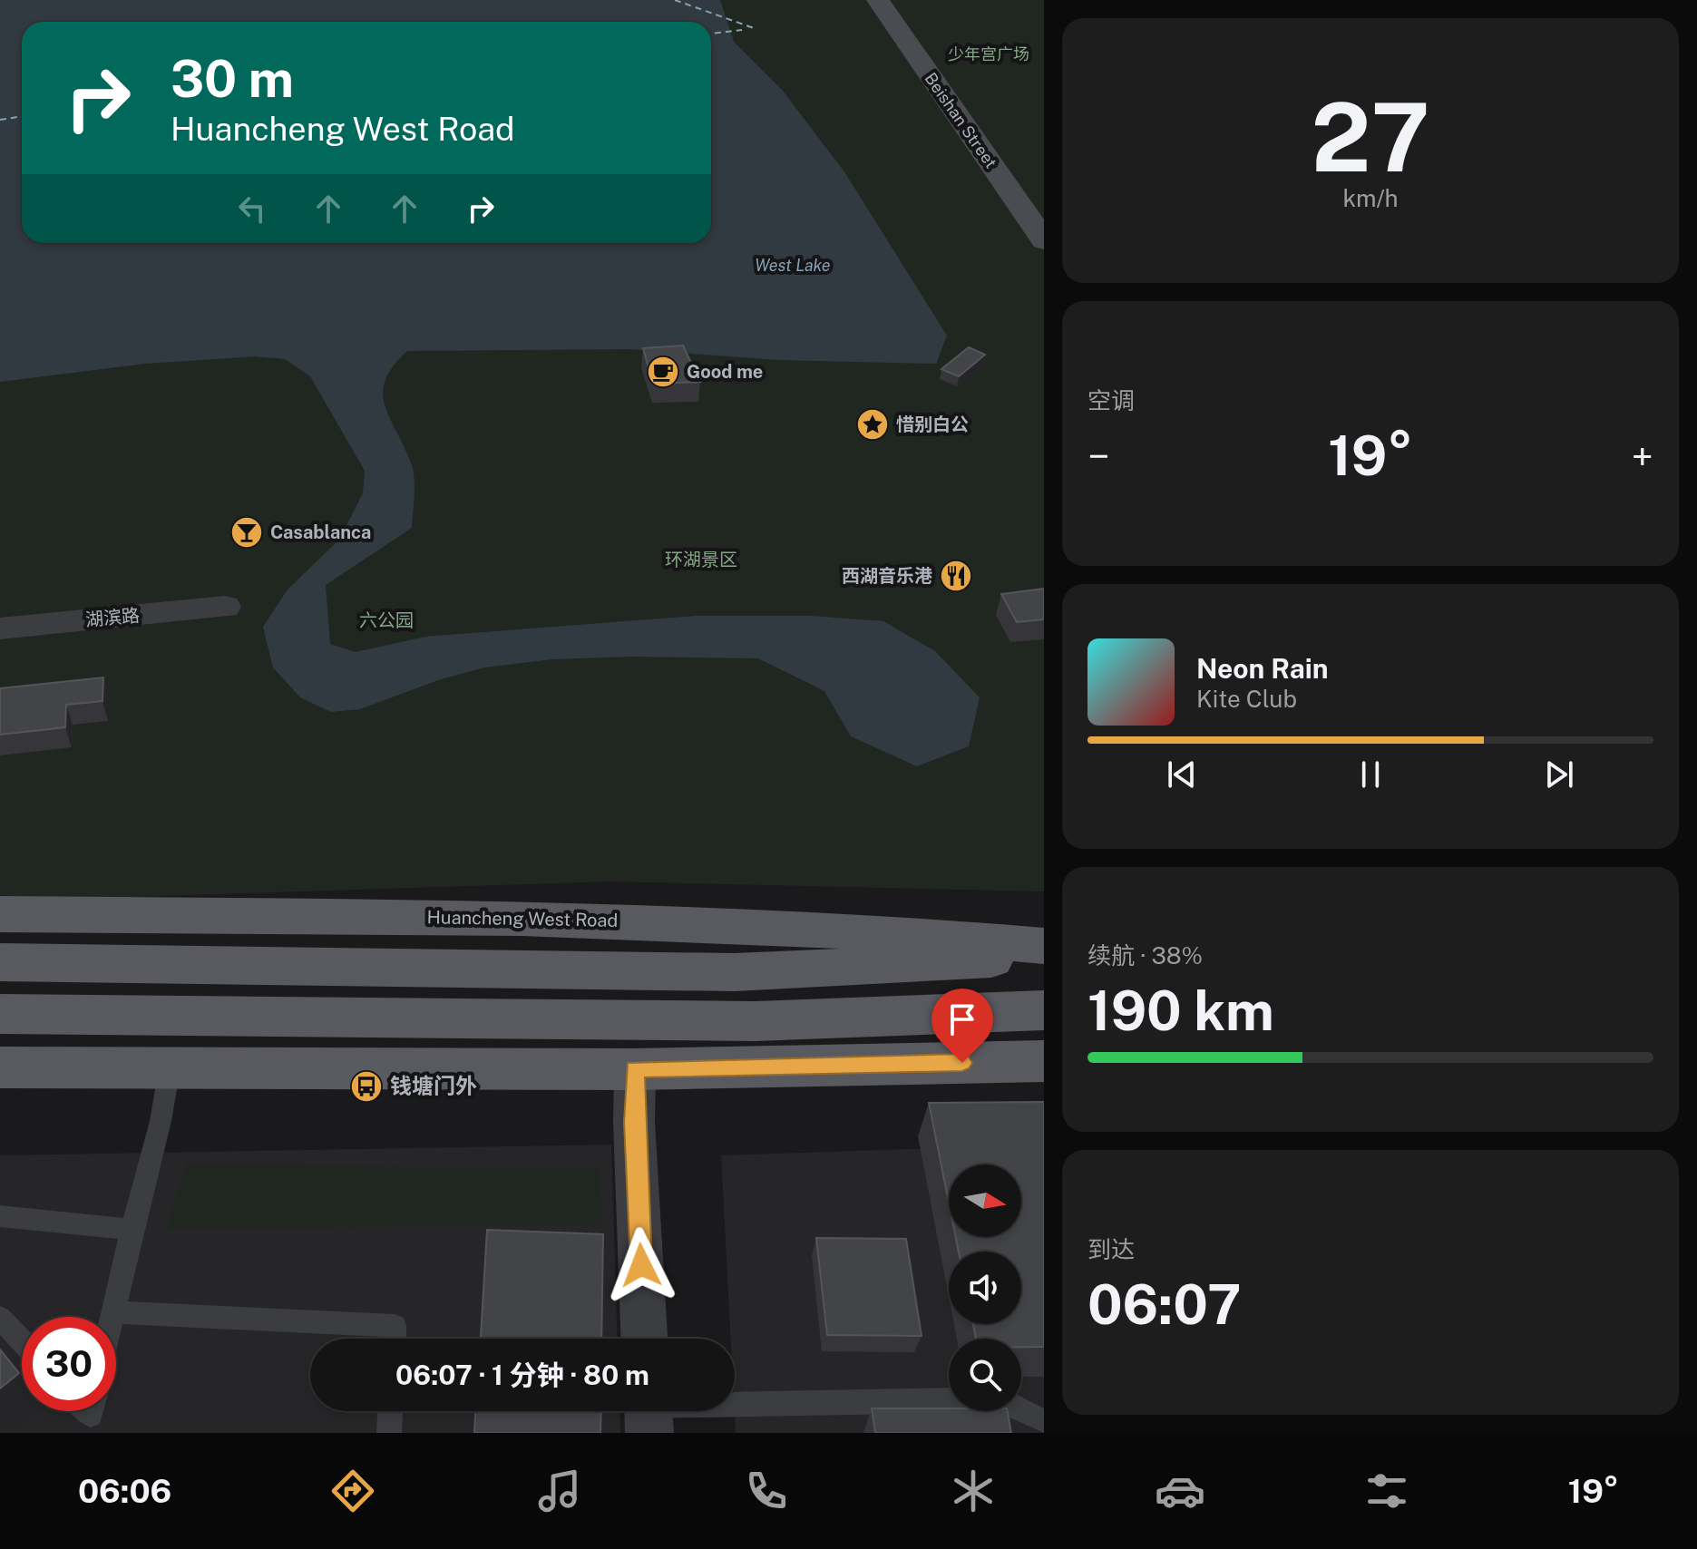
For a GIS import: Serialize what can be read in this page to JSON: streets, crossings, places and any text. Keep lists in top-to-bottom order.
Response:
{
  "streets": {
    "main road": ["Beishan Street", "Huancheng West Road"],
    "street": ["湖滨路"]
  },
  "water": ["West Lake"],
  "parks": ["少年宫广场", "环湖景区", "六公园"],
  "places": {
    "cafe": ["Good me"],
    "place": ["惜别白公"],
    "bar": ["Casablanca"],
    "restaurant": ["西湖音乐港"],
    "bus stop": ["钱塘门外"]
  },
  "north": "right",
  "page": {
    "tile": [
      ["27", "km/h"],
      "空调",
      ["续航 · 38%", "190 km"],
      ["到达", "06:07"]
    ],
    "turn": ["30 m", "Huancheng West Road"],
    "heat": ["−", "19°", "+"],
    "song": ["Neon Rain", "Kite Club"],
    "limit": "30",
    "trip": "06:07 · 1 分钟 · 80 m",
    "tabs": ["06:06", "19°"]
  }
}
